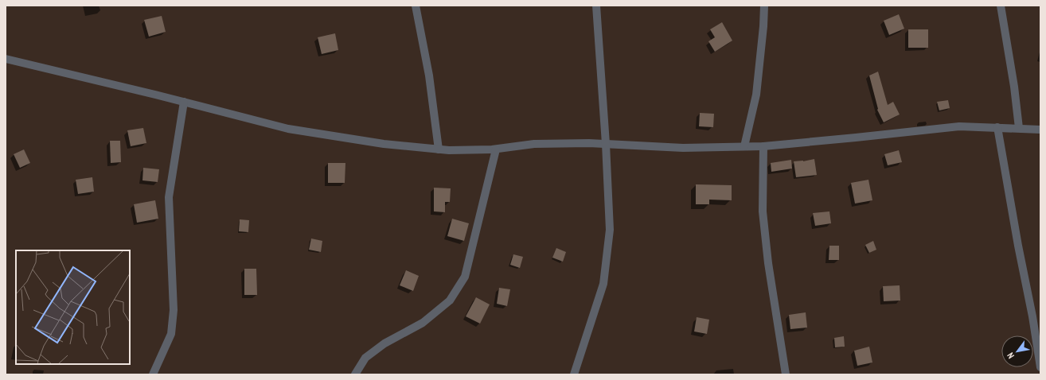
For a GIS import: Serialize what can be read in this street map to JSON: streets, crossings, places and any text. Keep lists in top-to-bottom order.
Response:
{
  "north": "bottom left"
}
